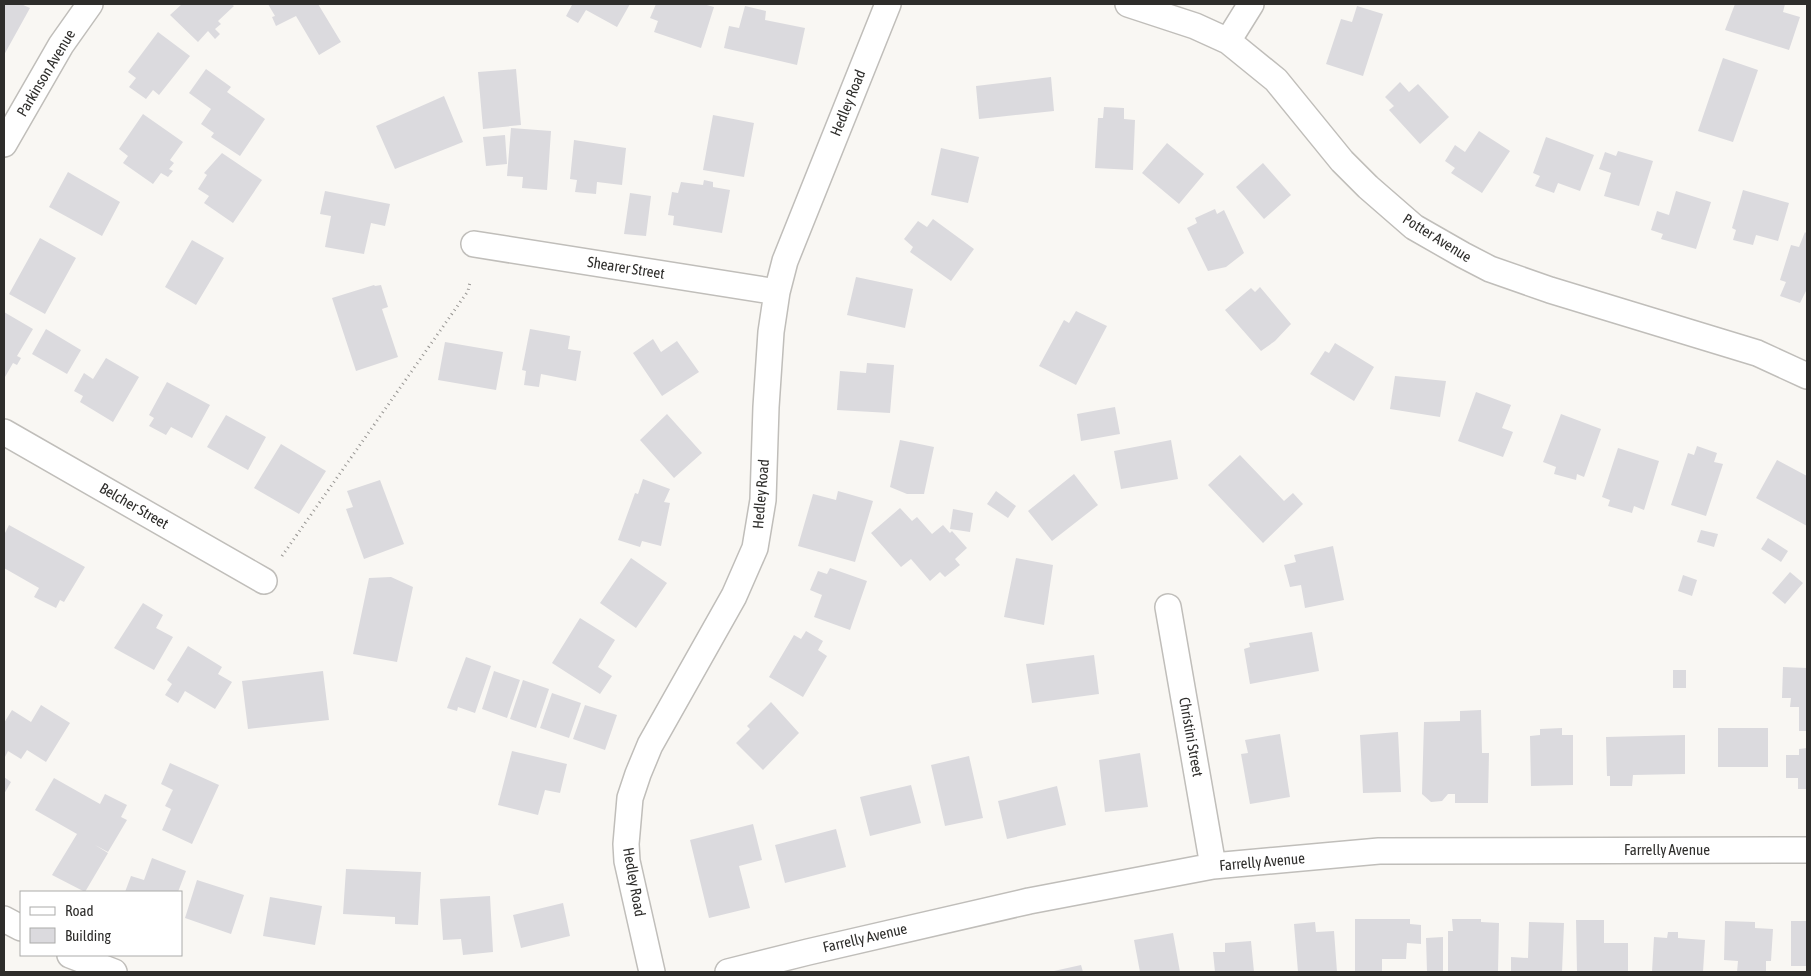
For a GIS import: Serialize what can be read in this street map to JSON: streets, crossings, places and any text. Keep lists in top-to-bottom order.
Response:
{
  "streets": {
    "street": [
      "Parkinson Avenue",
      "Hedley Road",
      "Potter Avenue",
      "Shearer Street",
      "Belcher Street",
      "Christini Street",
      "Farrelly Avenue"
    ]
  },
  "crossings": [
    ["Hedley Road", "Shearer Street"],
    ["Christini Street", "Farrelly Avenue"]
  ],
  "legend": ["Road", "Building"]
}
